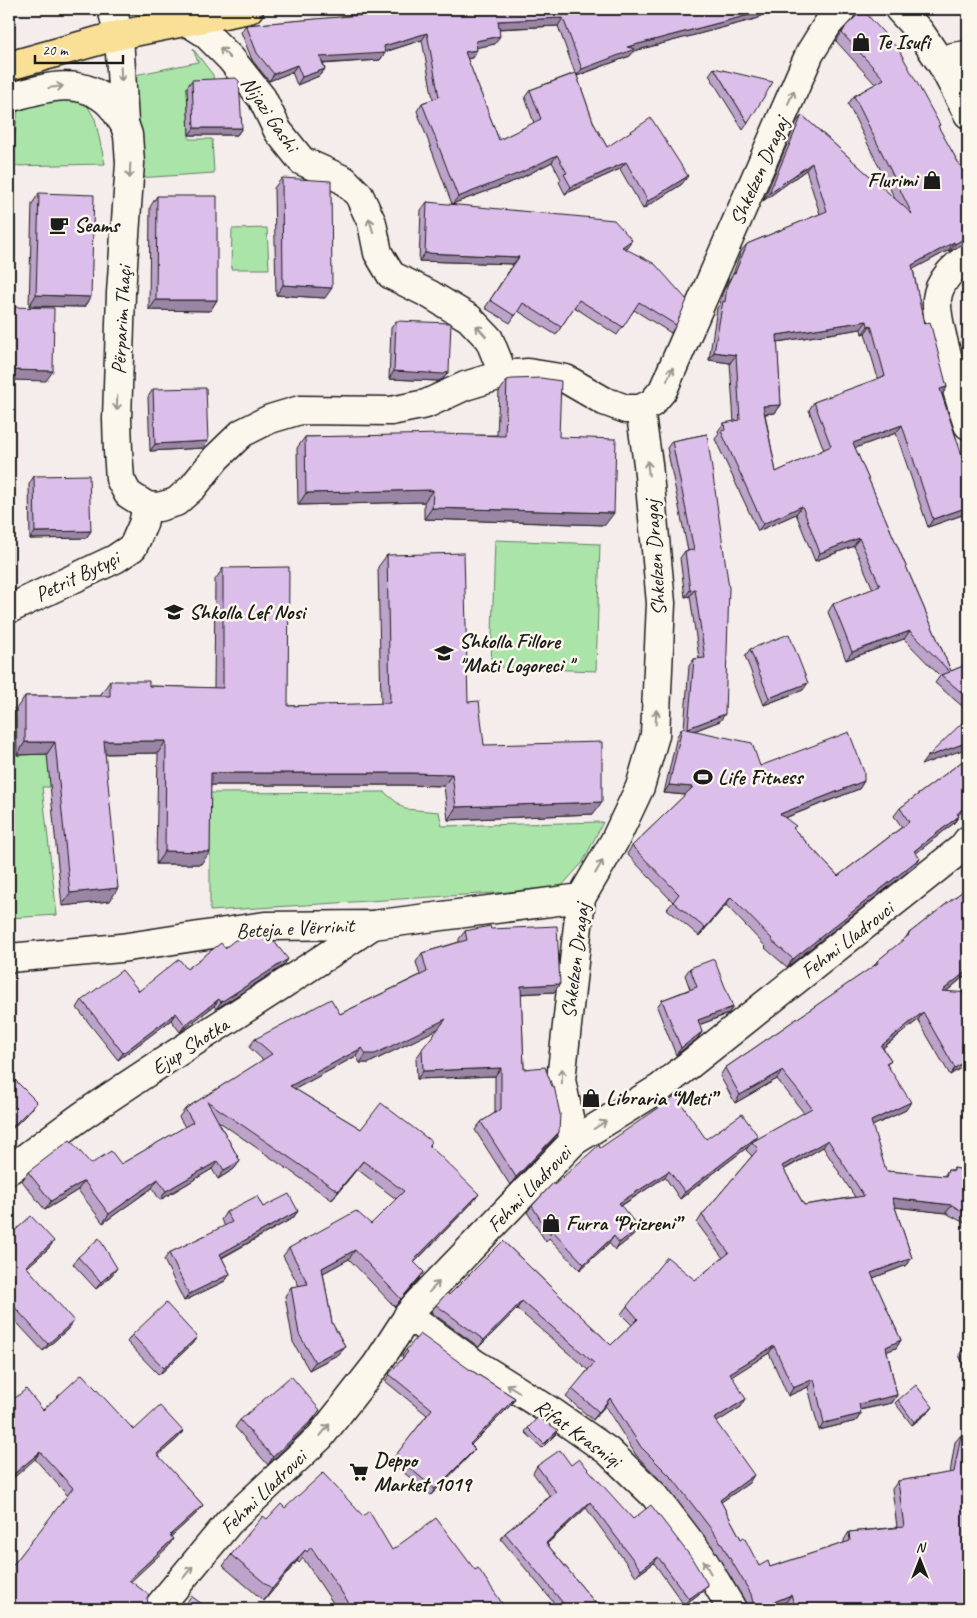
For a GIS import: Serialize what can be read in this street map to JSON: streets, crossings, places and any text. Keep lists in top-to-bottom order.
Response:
{
  "streets": {
    "street": [
      "Nijazi Gashi",
      "Shkelzen Dragaj",
      "Përparim Thaçi",
      "Petrit Bytyçi",
      "Beteja e Vërrinit",
      "Fehmi Lladrovci",
      "Ejup Shotka",
      "Rifat Krasniqi"
    ]
  },
  "crossings": [
    ["Shkelzen Dragaj", "Beteja e Vërrinit"],
    ["Shkelzen Dragaj", "Fehmi Lladrovci"],
    ["Përparim Thaçi", "Petrit Bytyçi"],
    ["Beteja e Vërrinit", "Ejup Shotka"],
    ["Fehmi Lladrovci", "Rifat Krasniqi"]
  ],
  "one_way": [
    "Nijazi Gashi",
    "Shkelzen Dragaj",
    "Përparim Thaçi",
    "Fehmi Lladrovci",
    "Rifat Krasniqi"
  ],
  "places": {
    "shop": [
      "Te Isufi",
      "Flurimi",
      "Libraria “Meti”",
      "Furra “Prizreni”"
    ],
    "cafe": ["Seams"],
    "school or university": ["Shkolla Lef Nosi", "Shkolla Fillore \"Mati Logoreci \""],
    "sports": ["Life Fitness"],
    "supermarket": ["Deppo Market 1019"]
  },
  "scale_bar": "20 m",
  "north": "top"
}
